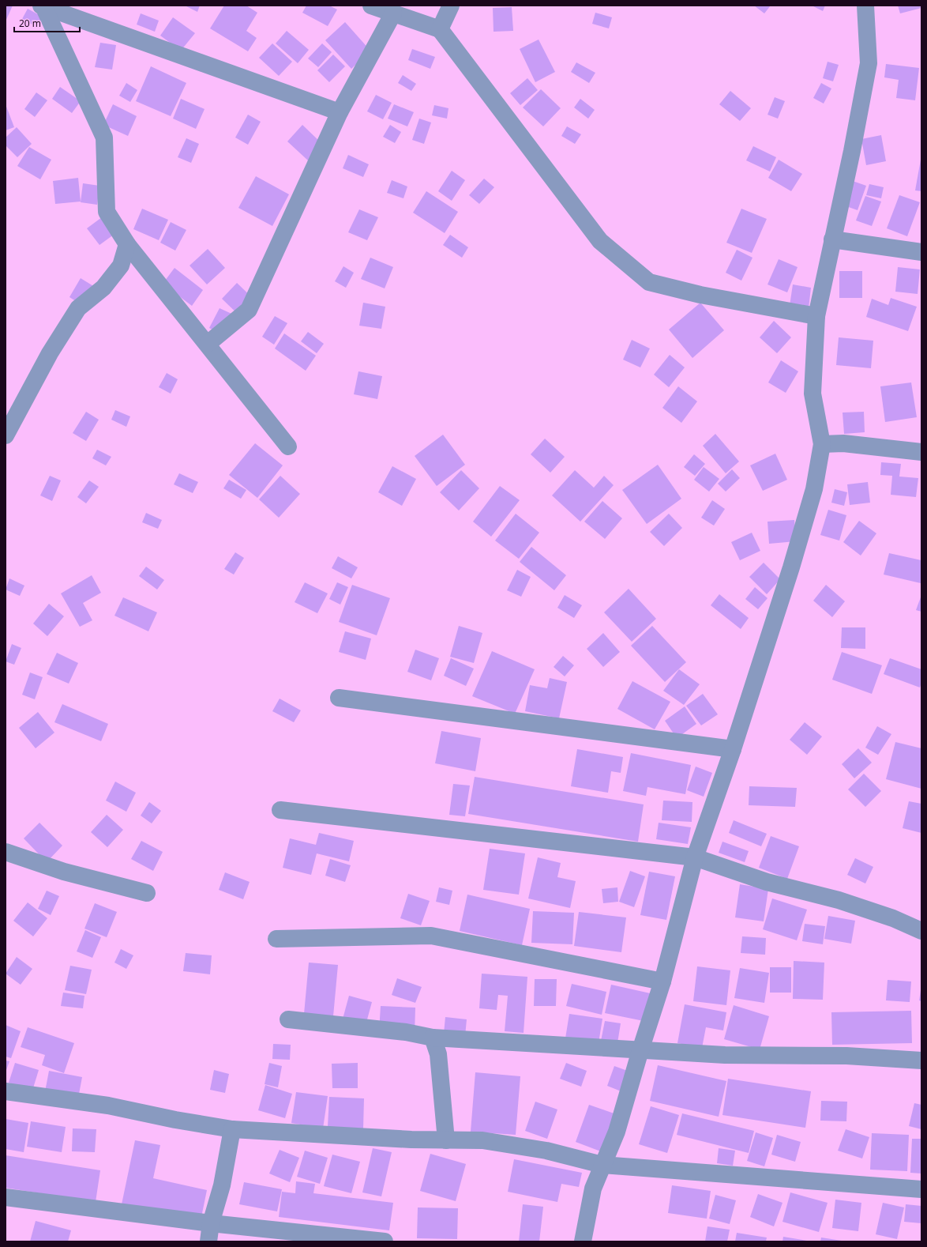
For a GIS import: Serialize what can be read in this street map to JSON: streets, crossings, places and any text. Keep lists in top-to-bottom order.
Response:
{
  "scale_bar": "20 m"
}
